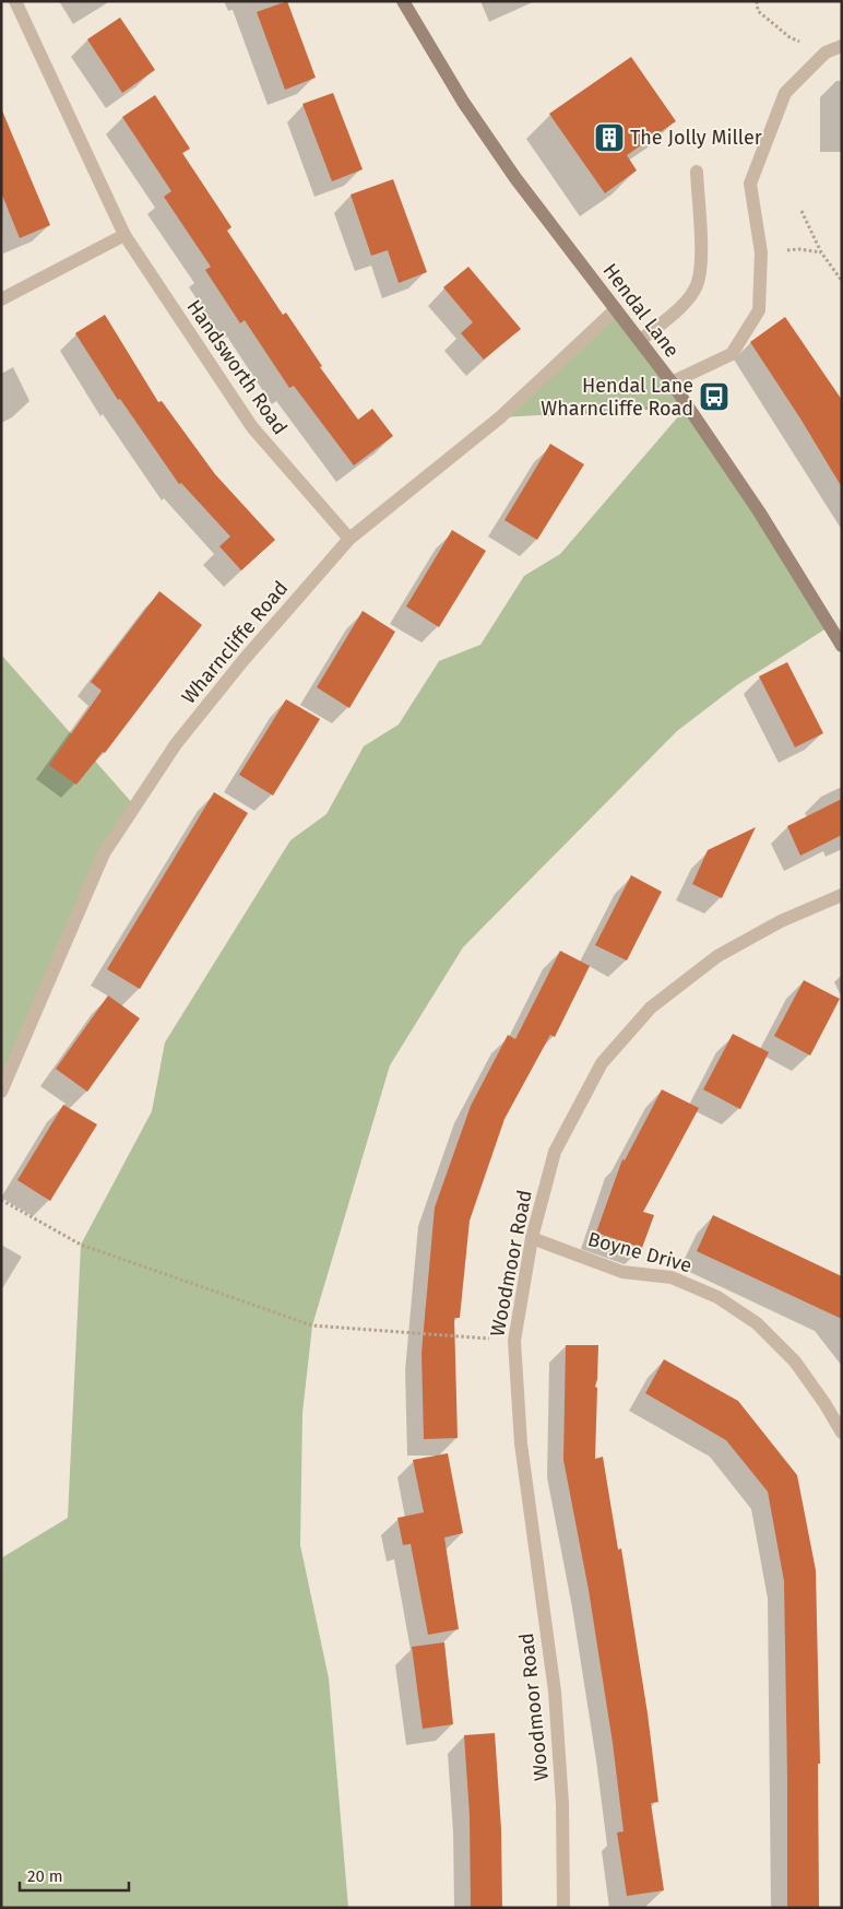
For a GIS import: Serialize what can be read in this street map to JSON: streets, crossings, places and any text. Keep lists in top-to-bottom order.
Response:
{
  "streets": {
    "street": [
      "Hendal Lane",
      "Handsworth Road",
      "Wharncliffe Road",
      "Boyne Drive",
      "Woodmoor Road"
    ]
  },
  "crossings": [
    ["Hendal Lane", "Wharncliffe Road"],
    ["Handsworth Road", "Wharncliffe Road"],
    ["Boyne Drive", "Woodmoor Road"]
  ],
  "places": {
    "building": ["The Jolly Miller"],
    "bus stop": ["Hendal Lane Wharncliffe Road"]
  },
  "scale_bar": "20 m"
}
